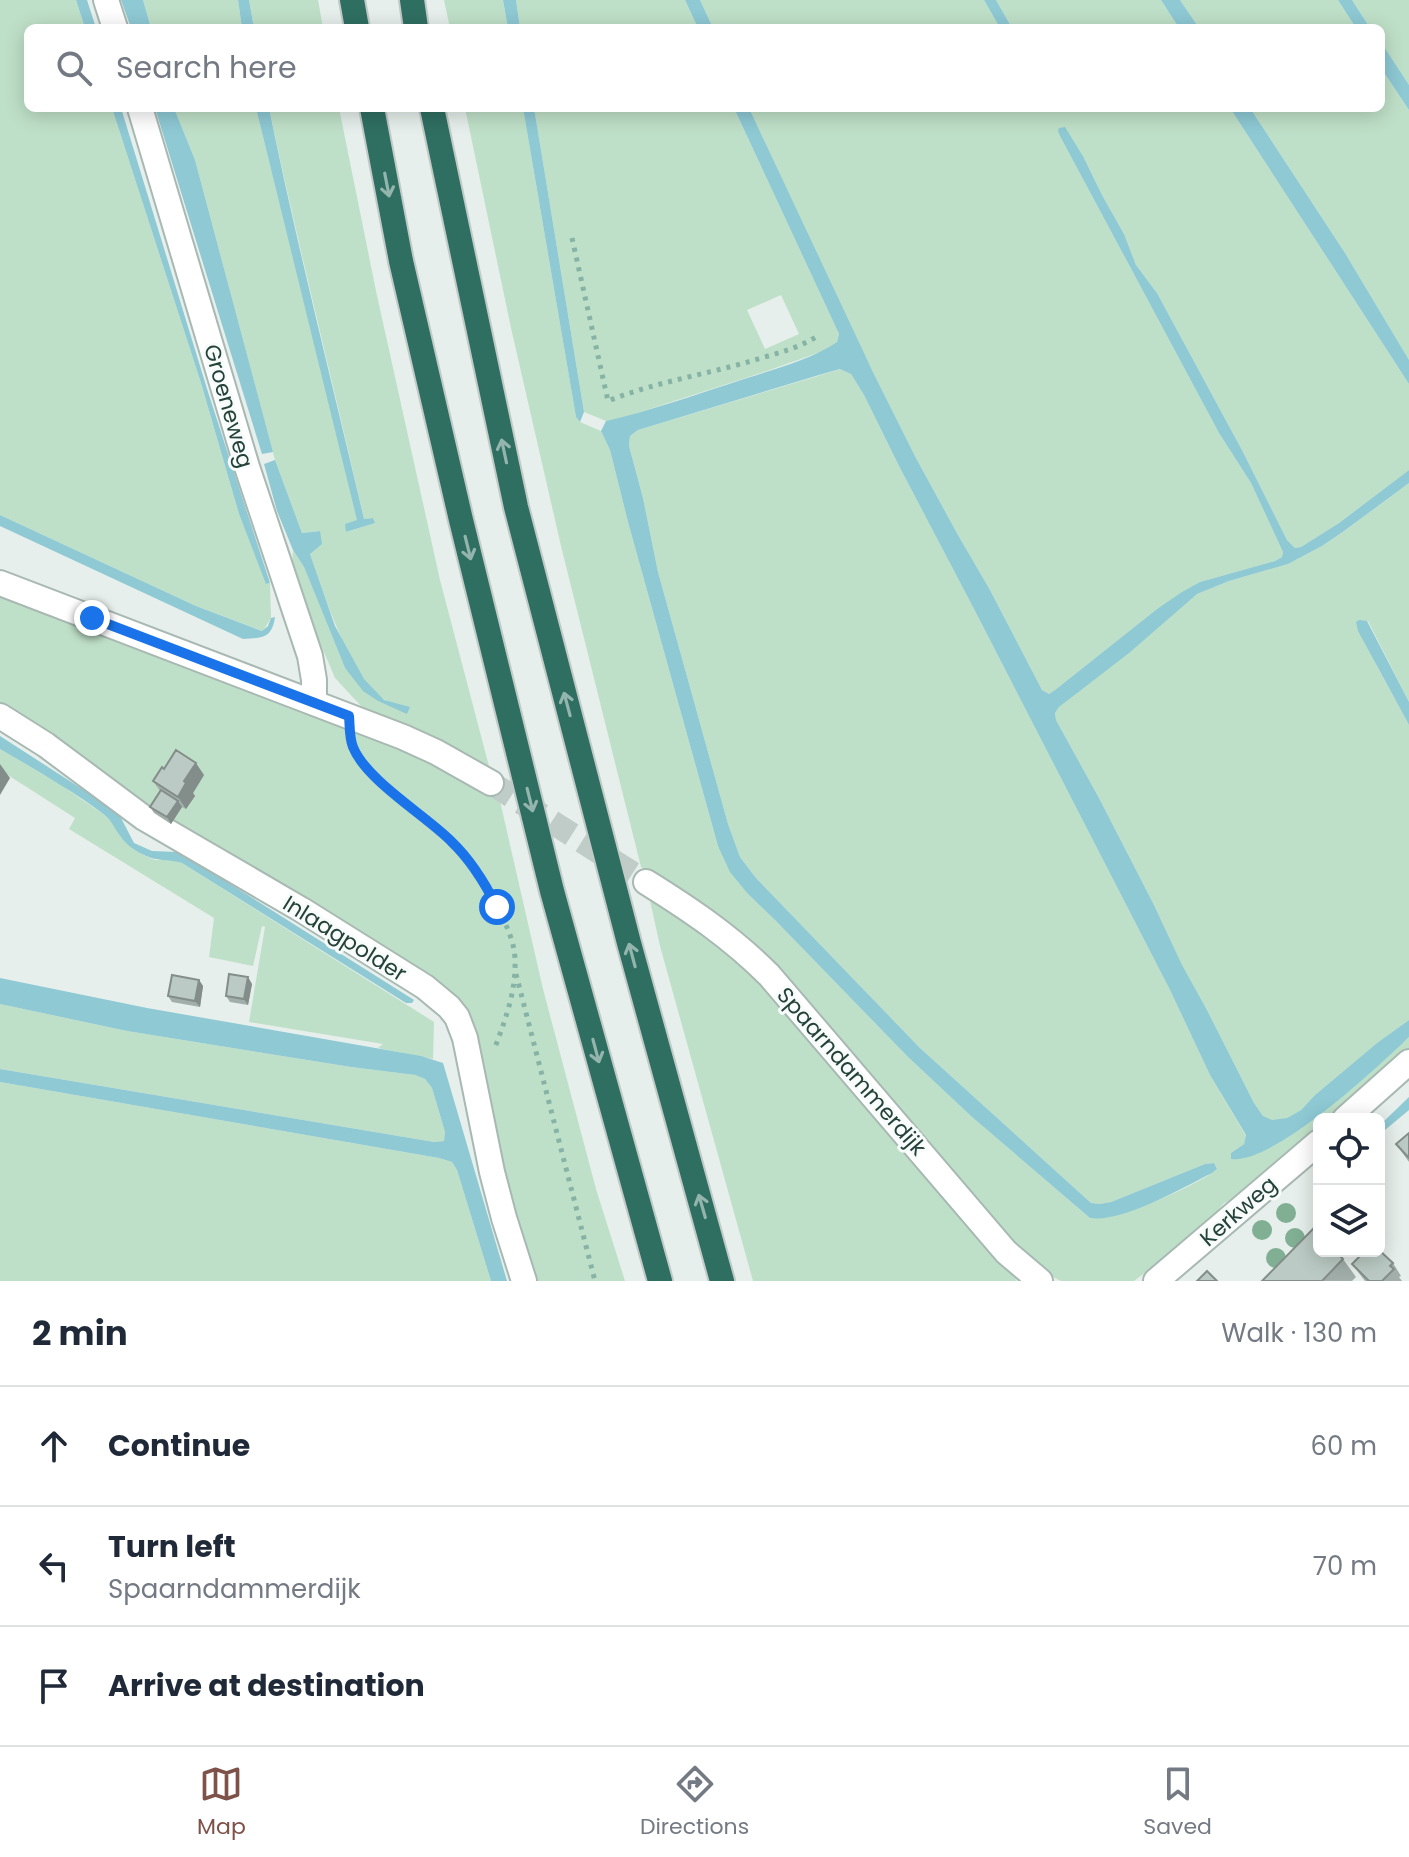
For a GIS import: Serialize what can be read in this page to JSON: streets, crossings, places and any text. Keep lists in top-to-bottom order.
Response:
{
  "streets": {
    "street": [
      "Groeneweg",
      "Inlaagpolder",
      "Spaarndammerdijk",
      "Kerkweg"
    ]
  },
  "page": {
    "search": "Search here",
    "heading": ["2 min", "Walk · 130 m"],
    "list": [
      ["Continue", "60 m"],
      ["Turn left", "Spaarndammerdijk", "70 m"],
      "Arrive at destination"
    ],
    "nav": ["Map", "Directions", "Saved"]
  }
}
